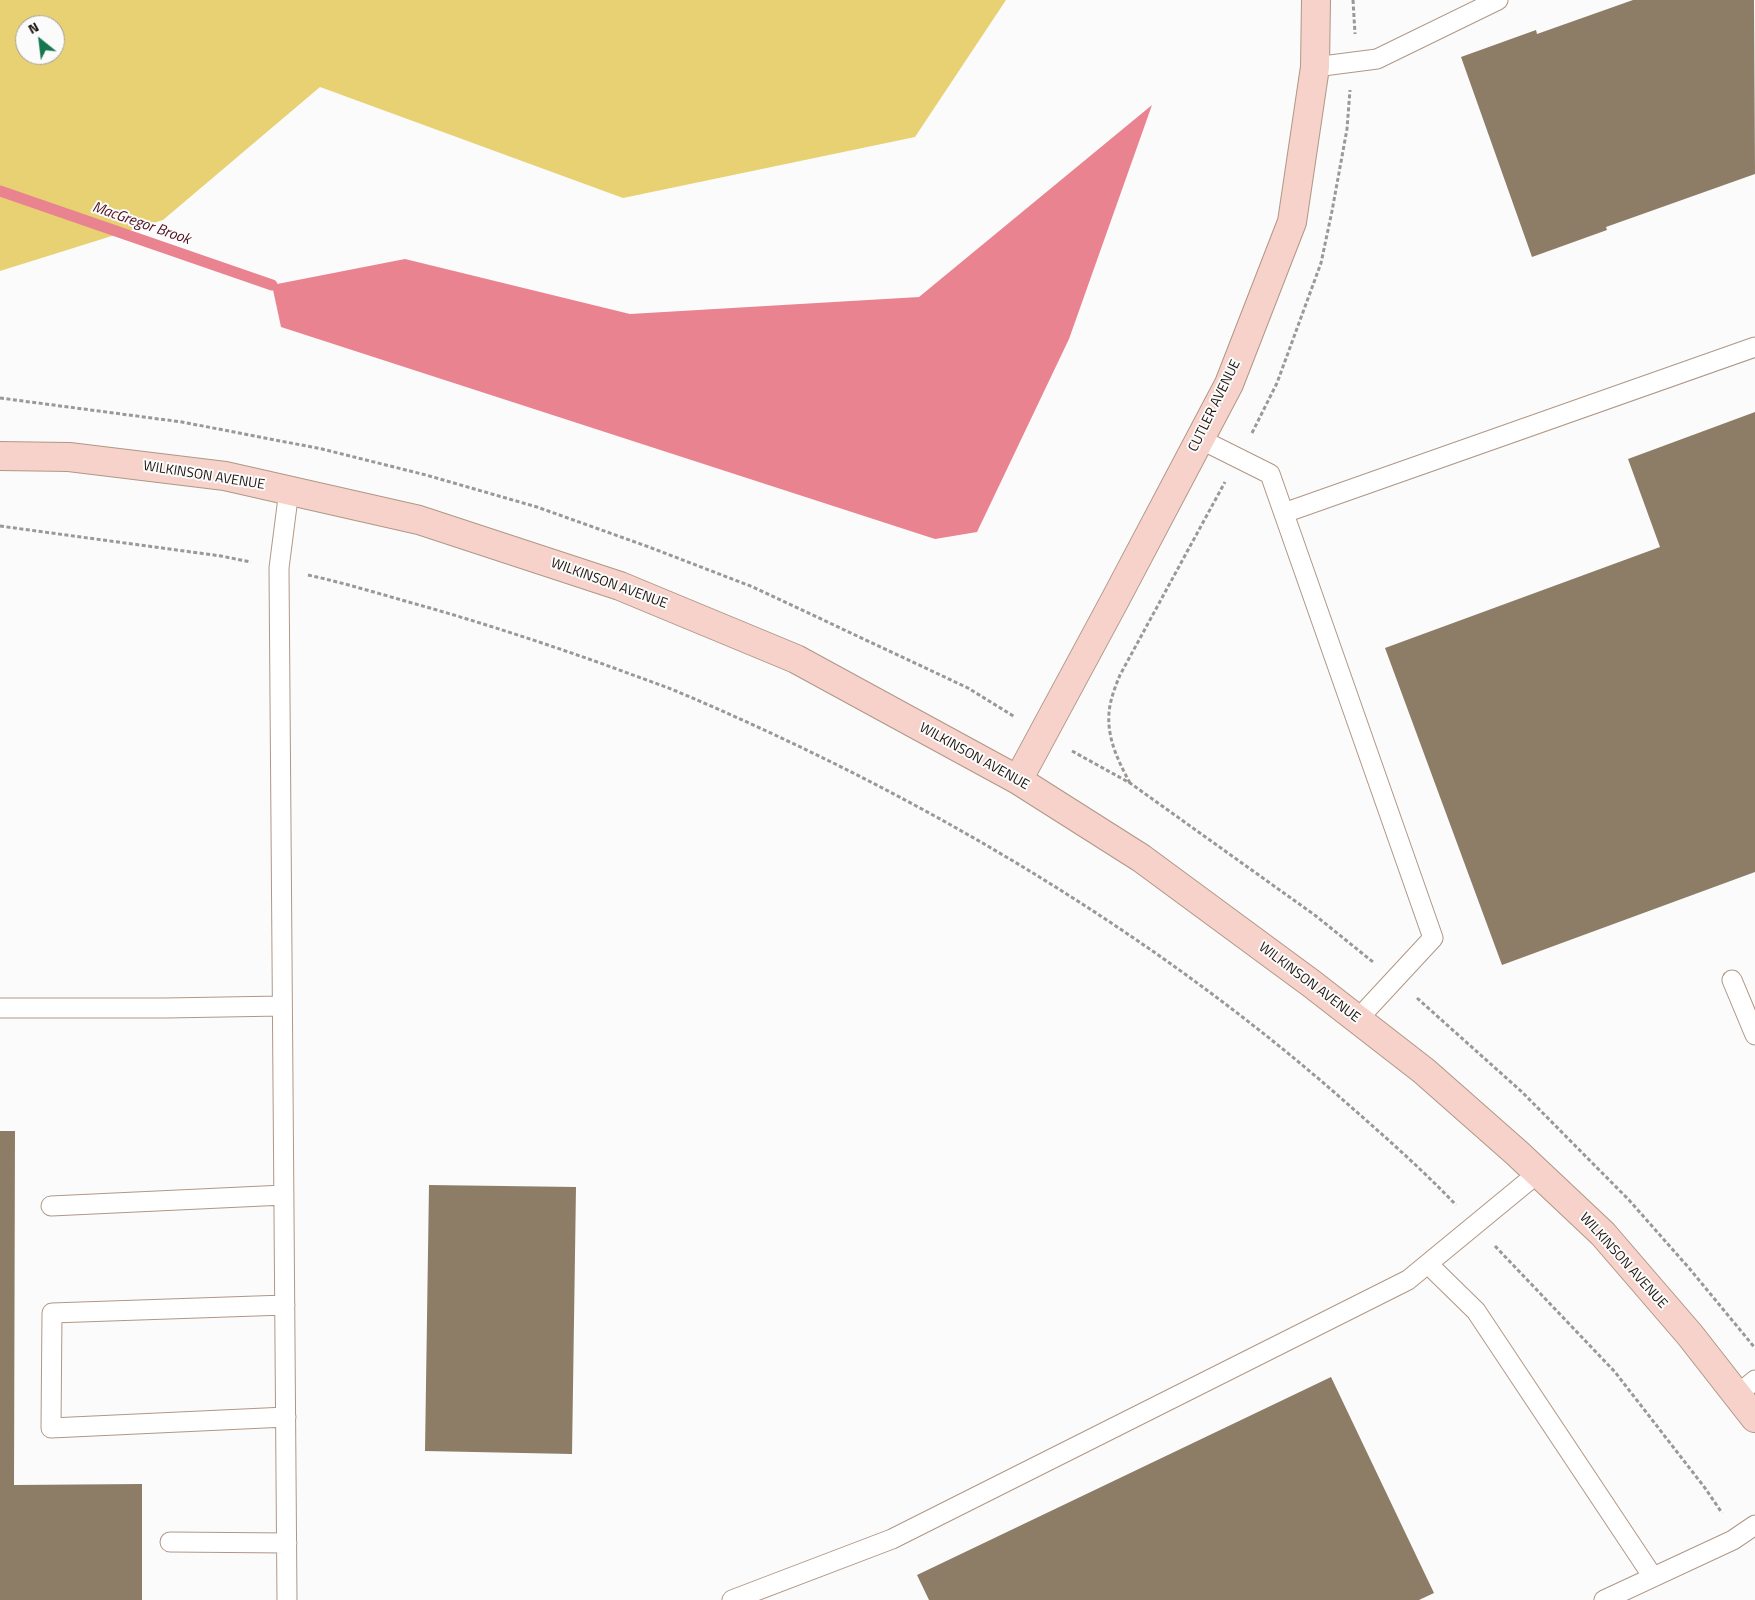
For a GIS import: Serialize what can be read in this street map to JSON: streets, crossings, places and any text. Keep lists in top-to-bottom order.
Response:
{
  "streets": {
    "street": ["CUTLER AVENUE", "WILKINSON AVENUE"]
  },
  "crossings": [
    ["CUTLER AVENUE", "WILKINSON AVENUE"]
  ],
  "water": ["MacGregor Brook"],
  "north": "top left"
}
